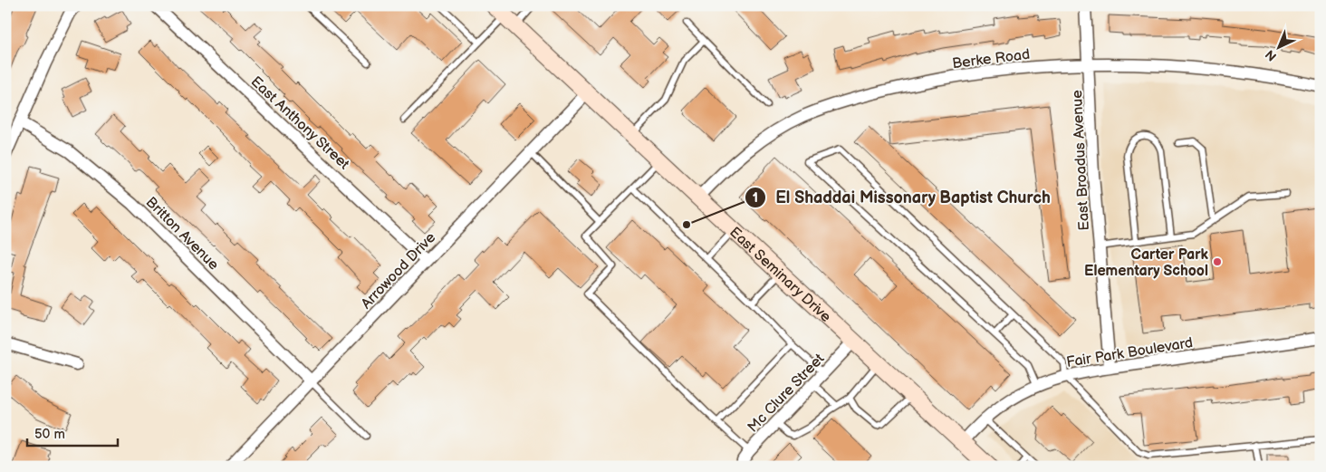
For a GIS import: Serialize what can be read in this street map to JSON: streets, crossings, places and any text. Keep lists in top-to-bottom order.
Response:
{
  "streets": {
    "main road": ["East Seminary Drive"],
    "street": [
      "Berke Road",
      "East Anthony Street",
      "East Broadus Avenue",
      "Britton Avenue",
      "Arrowood Drive",
      "Fair Park Boulevard",
      "Mc Clure Street"
    ]
  },
  "crossings": [
    ["Berke Road", "East Broadus Avenue"],
    ["Berke Road", "East Seminary Drive"],
    ["East Anthony Street", "Arrowood Drive"],
    ["East Broadus Avenue", "Fair Park Boulevard"],
    ["Britton Avenue", "Arrowood Drive"],
    ["Arrowood Drive", "East Seminary Drive"],
    ["East Seminary Drive", "Fair Park Boulevard"],
    ["East Seminary Drive", "Mc Clure Street"]
  ],
  "places": ["El Shaddai Missonary Baptist Church", "Carter Park Elementary School"],
  "scale_bar": "50 m",
  "north": "bottom left"
}
